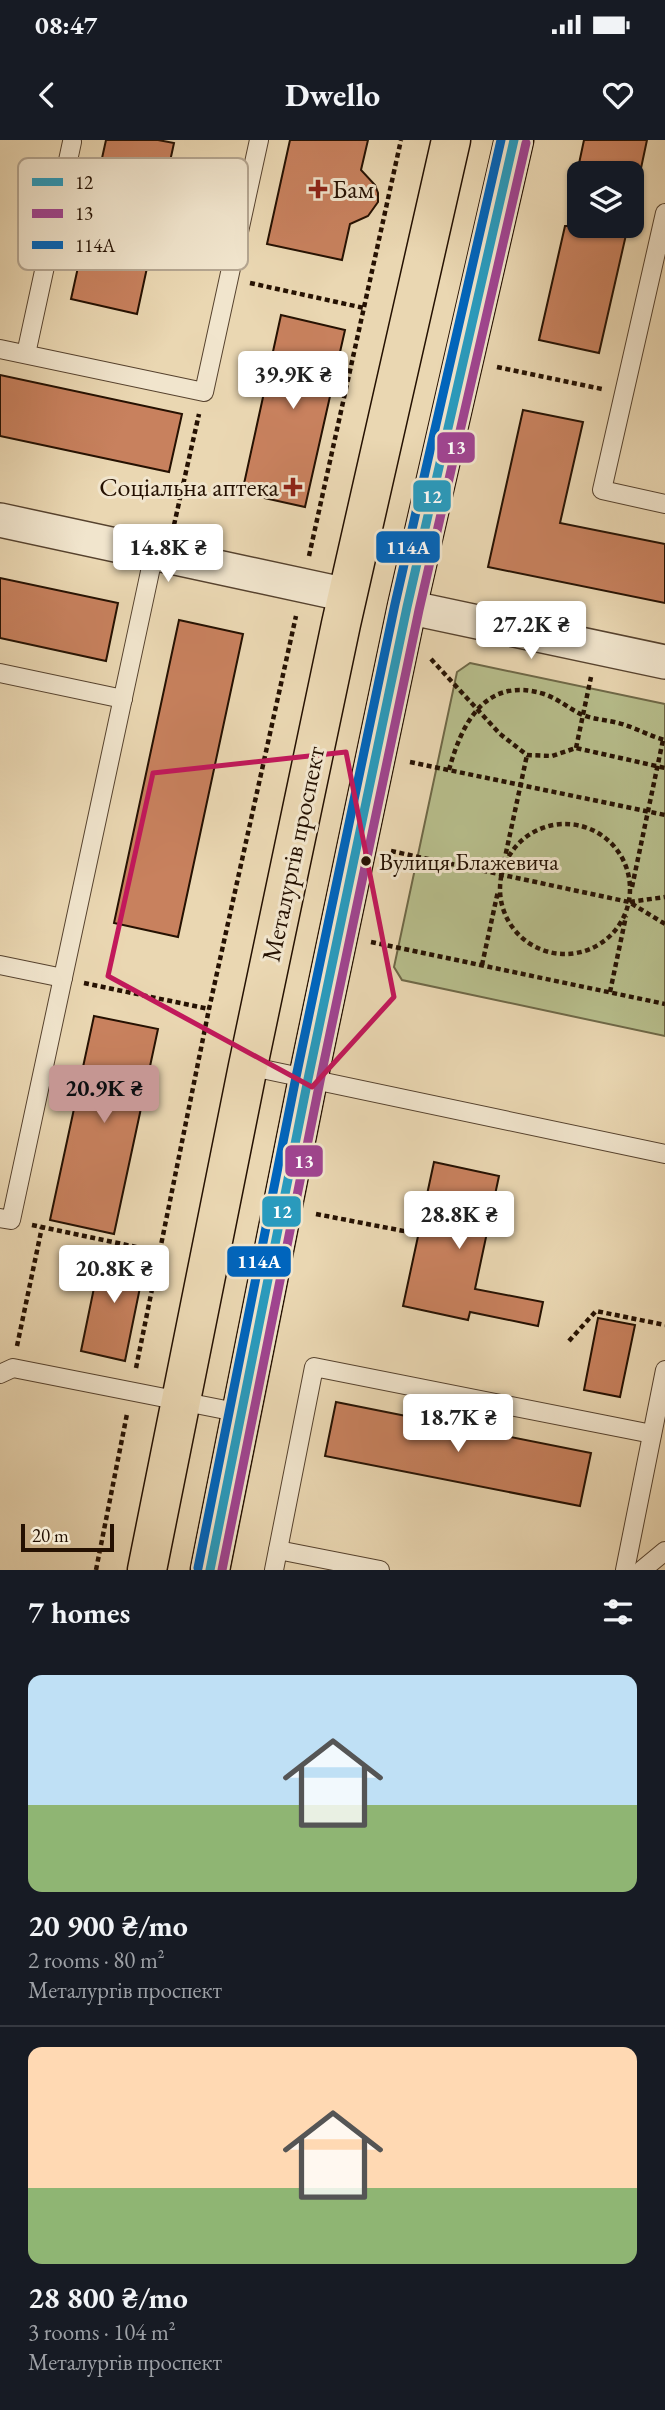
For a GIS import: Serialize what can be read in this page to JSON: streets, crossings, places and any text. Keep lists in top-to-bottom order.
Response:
{
  "streets": {
    "main road": ["Металургів проспект"]
  },
  "places": {
    "health": ["Бам", "Соціальна аптека"],
    "other": ["Вулиця Блажевича"]
  },
  "lines": ["transit line 12", "transit line 114А", "transit line 13"],
  "legend": ["12", "13", "114А"],
  "scale_bar": "20 m",
  "page": {
    "status": "08:47",
    "header": "Dwello",
    "price": [
      "39.9K ₴",
      "14.8K ₴",
      "27.2K ₴",
      "20.9K ₴",
      "28.8K ₴",
      "20.8K ₴",
      "18.7K ₴"
    ],
    "scale": "20 m",
    "heading": "7 homes",
    "list": [
      {
        "name": "20 900 ₴/mo",
        "note": "2 rooms · 80 m² · Металургів проспект"
      },
      {
        "name": "28 800 ₴/mo",
        "note": "3 rooms · 104 m² · Металургів проспект"
      }
    ]
  }
}
